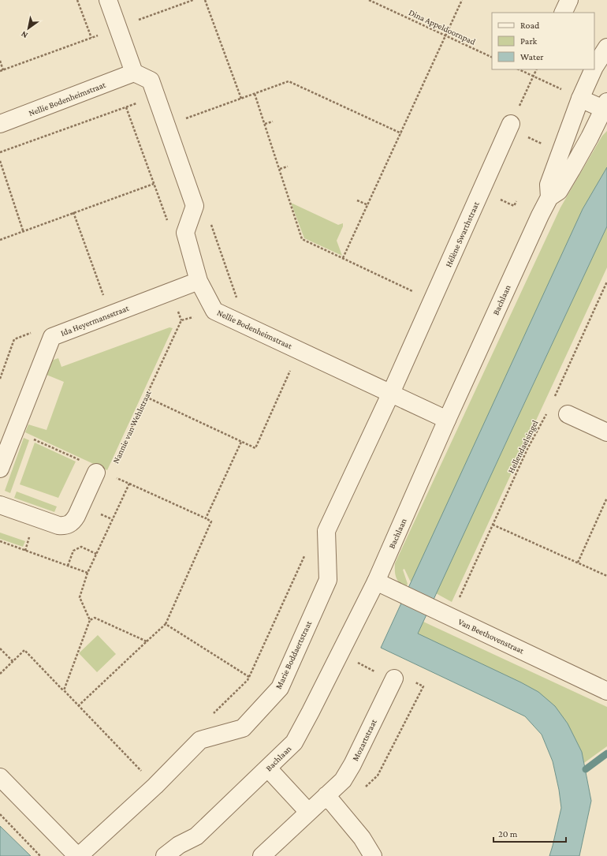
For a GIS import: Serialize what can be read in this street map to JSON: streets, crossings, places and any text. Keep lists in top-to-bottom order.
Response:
{
  "streets": {
    "street": [
      "Nellie Bodenheimstraat",
      "Hélène Swarthstraat",
      "Bachlaan",
      "Ida Heyermansstraat",
      "Van Beethovenstraat",
      "Marie Boddaertstraat",
      "Mozartstraat"
    ],
    "path": ["Dina Appeldoornpad", "Nannie van Wehlstraat", "Hellendaelsingel"]
  },
  "crossings": [
    ["Nellie Bodenheimstraat", "Hélène Swarthstraat"],
    ["Nellie Bodenheimstraat", "Bachlaan"],
    ["Nellie Bodenheimstraat", "Ida Heyermansstraat"],
    ["Nellie Bodenheimstraat", "Nannie van Wehlstraat"],
    ["Nellie Bodenheimstraat", "Marie Boddaertstraat"],
    ["Hélène Swarthstraat", "Marie Boddaertstraat"],
    ["Bachlaan", "Van Beethovenstraat"],
    ["Hellendaelsingel", "Van Beethovenstraat"]
  ],
  "legend": ["Road", "Park", "Water"],
  "scale_bar": "20 m",
  "north": "bottom left"
}
